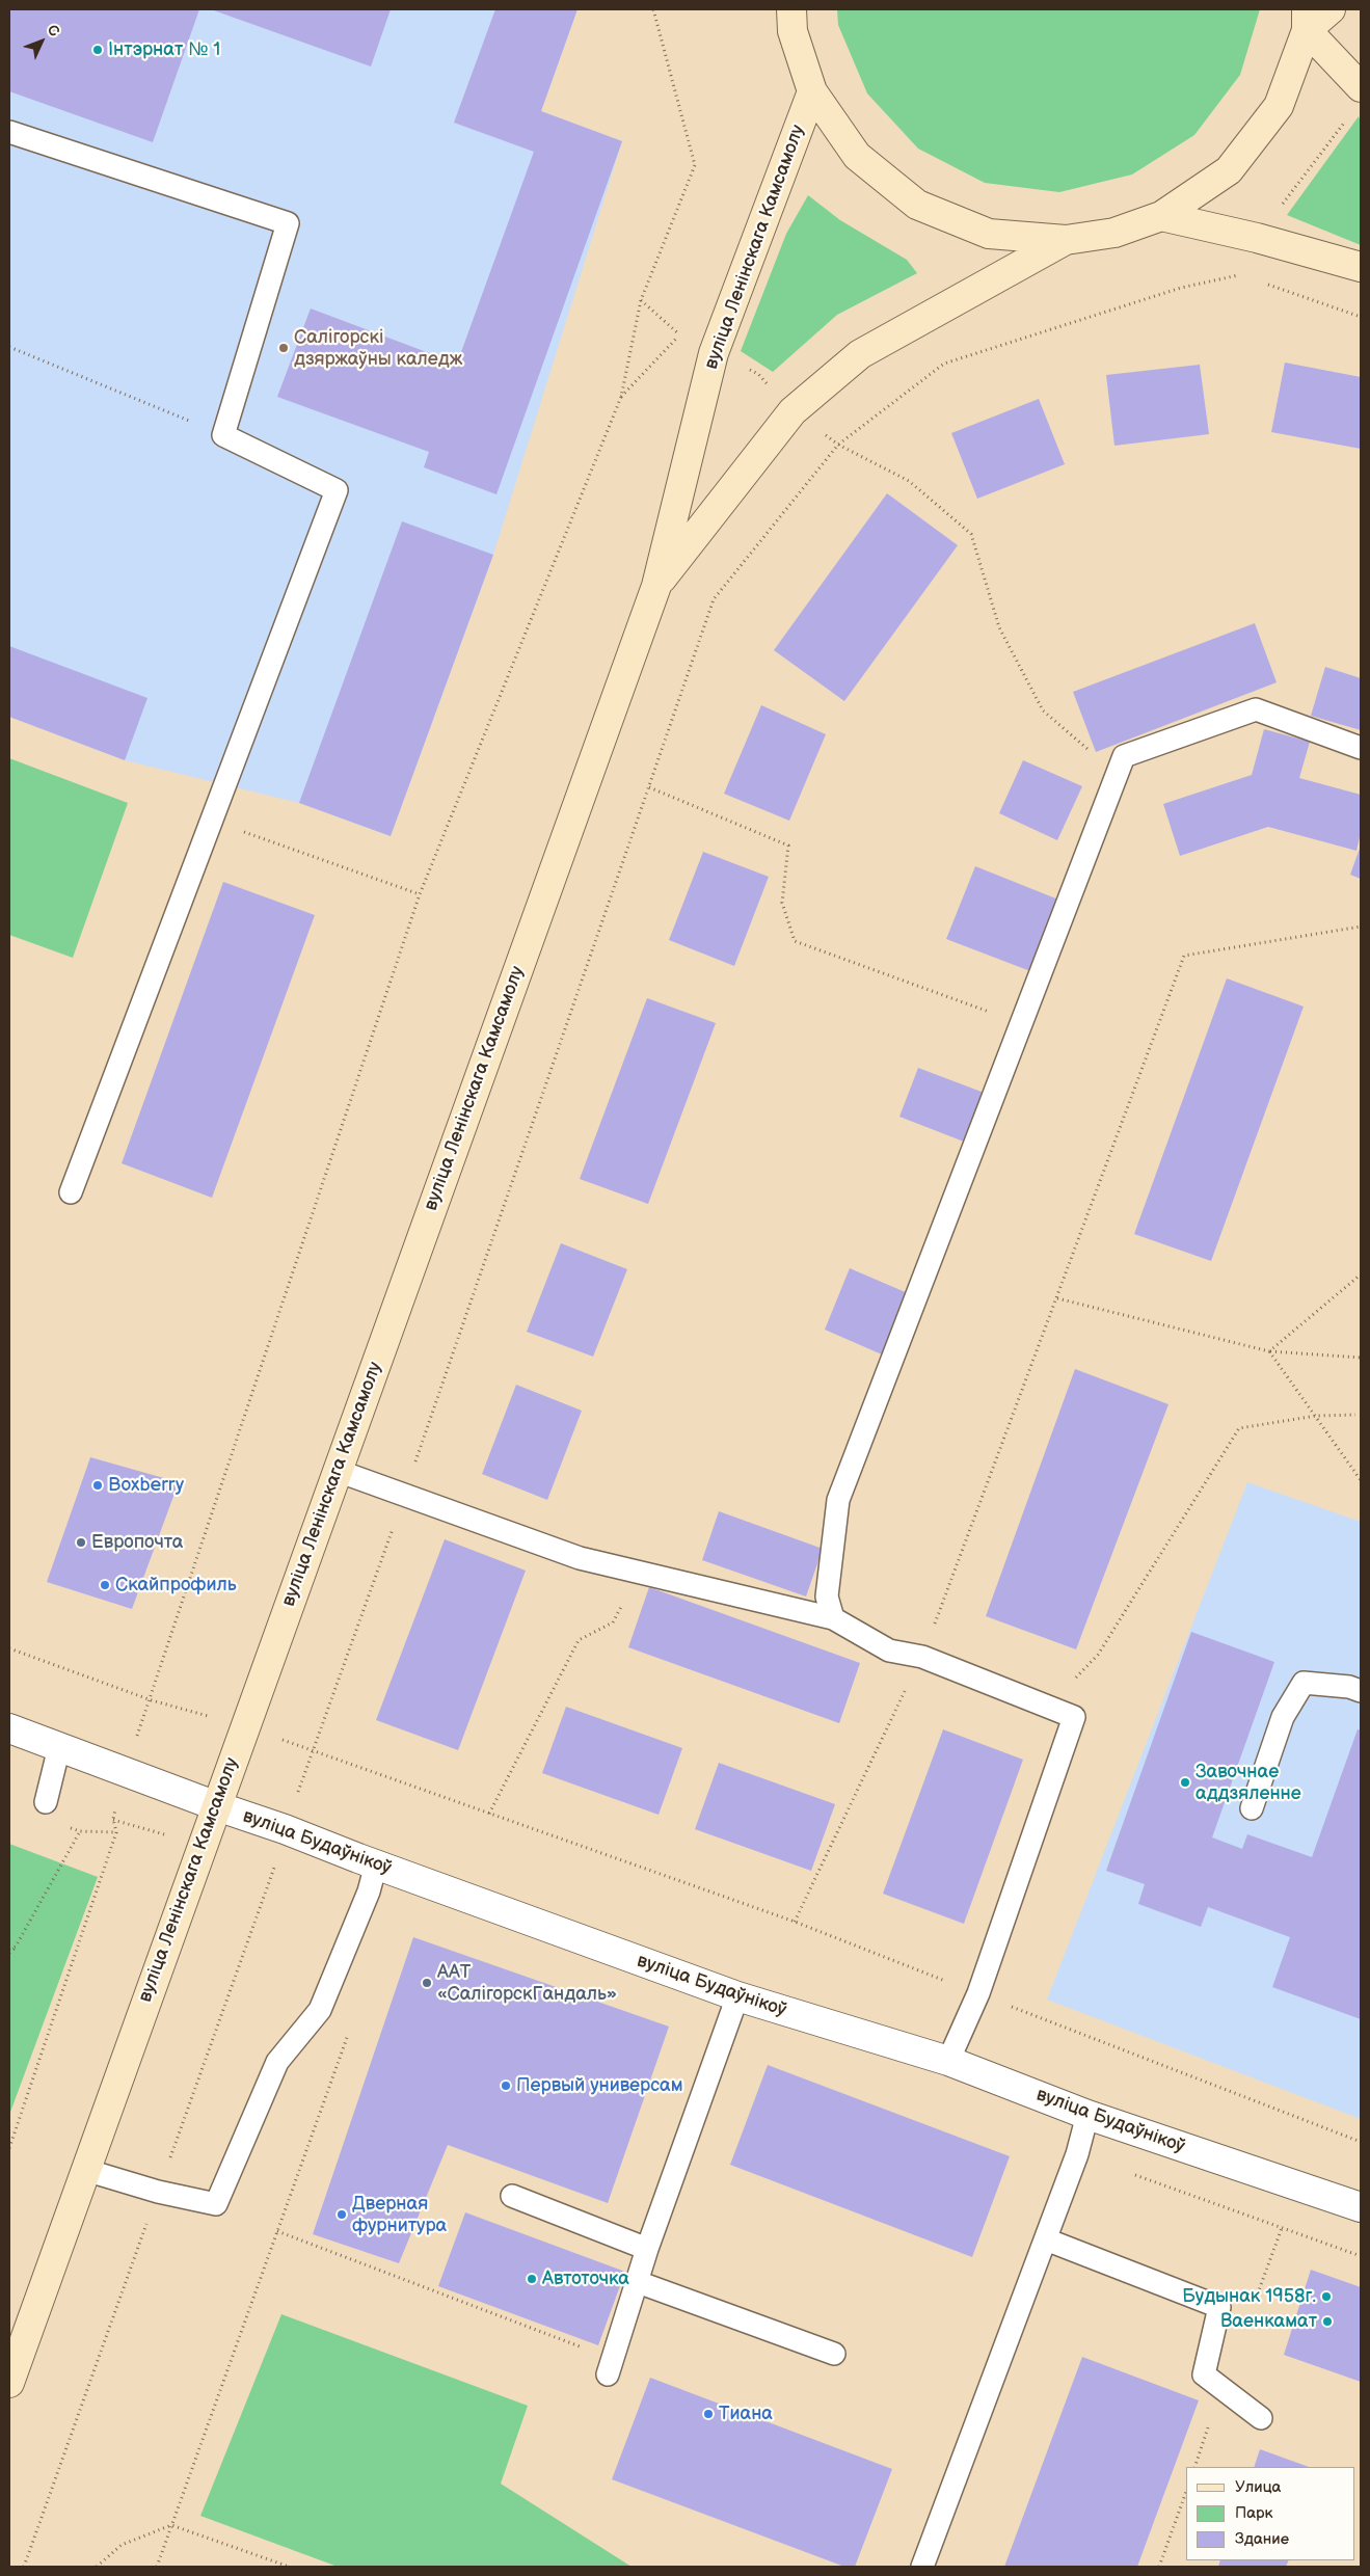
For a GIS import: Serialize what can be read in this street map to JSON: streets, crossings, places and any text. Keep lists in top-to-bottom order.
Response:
{
  "streets": {
    "main road": ["вуліца Ленінскага Камсамолу"],
    "street": ["вуліца Будаўнікоў"]
  },
  "crossings": [
    ["вуліца Ленінскага Камсамолу", "вуліца Будаўнікоў"]
  ],
  "places": [
    "Інтэрнат № 1",
    "Салігорскі дзяржаўны каледж",
    "Boxberry",
    "Европочта",
    "Скайпрофиль",
    "Завочнае аддзяленне",
    "ААТ «СалігорскГандаль»",
    "Первый универсам",
    "Дверная фурнитура",
    "Автоточка",
    "Будынак 1958г.",
    "Ваенкамат",
    "Тиана"
  ],
  "legend": ["Улица", "Парк", "Здание"],
  "north": "top right"
}
